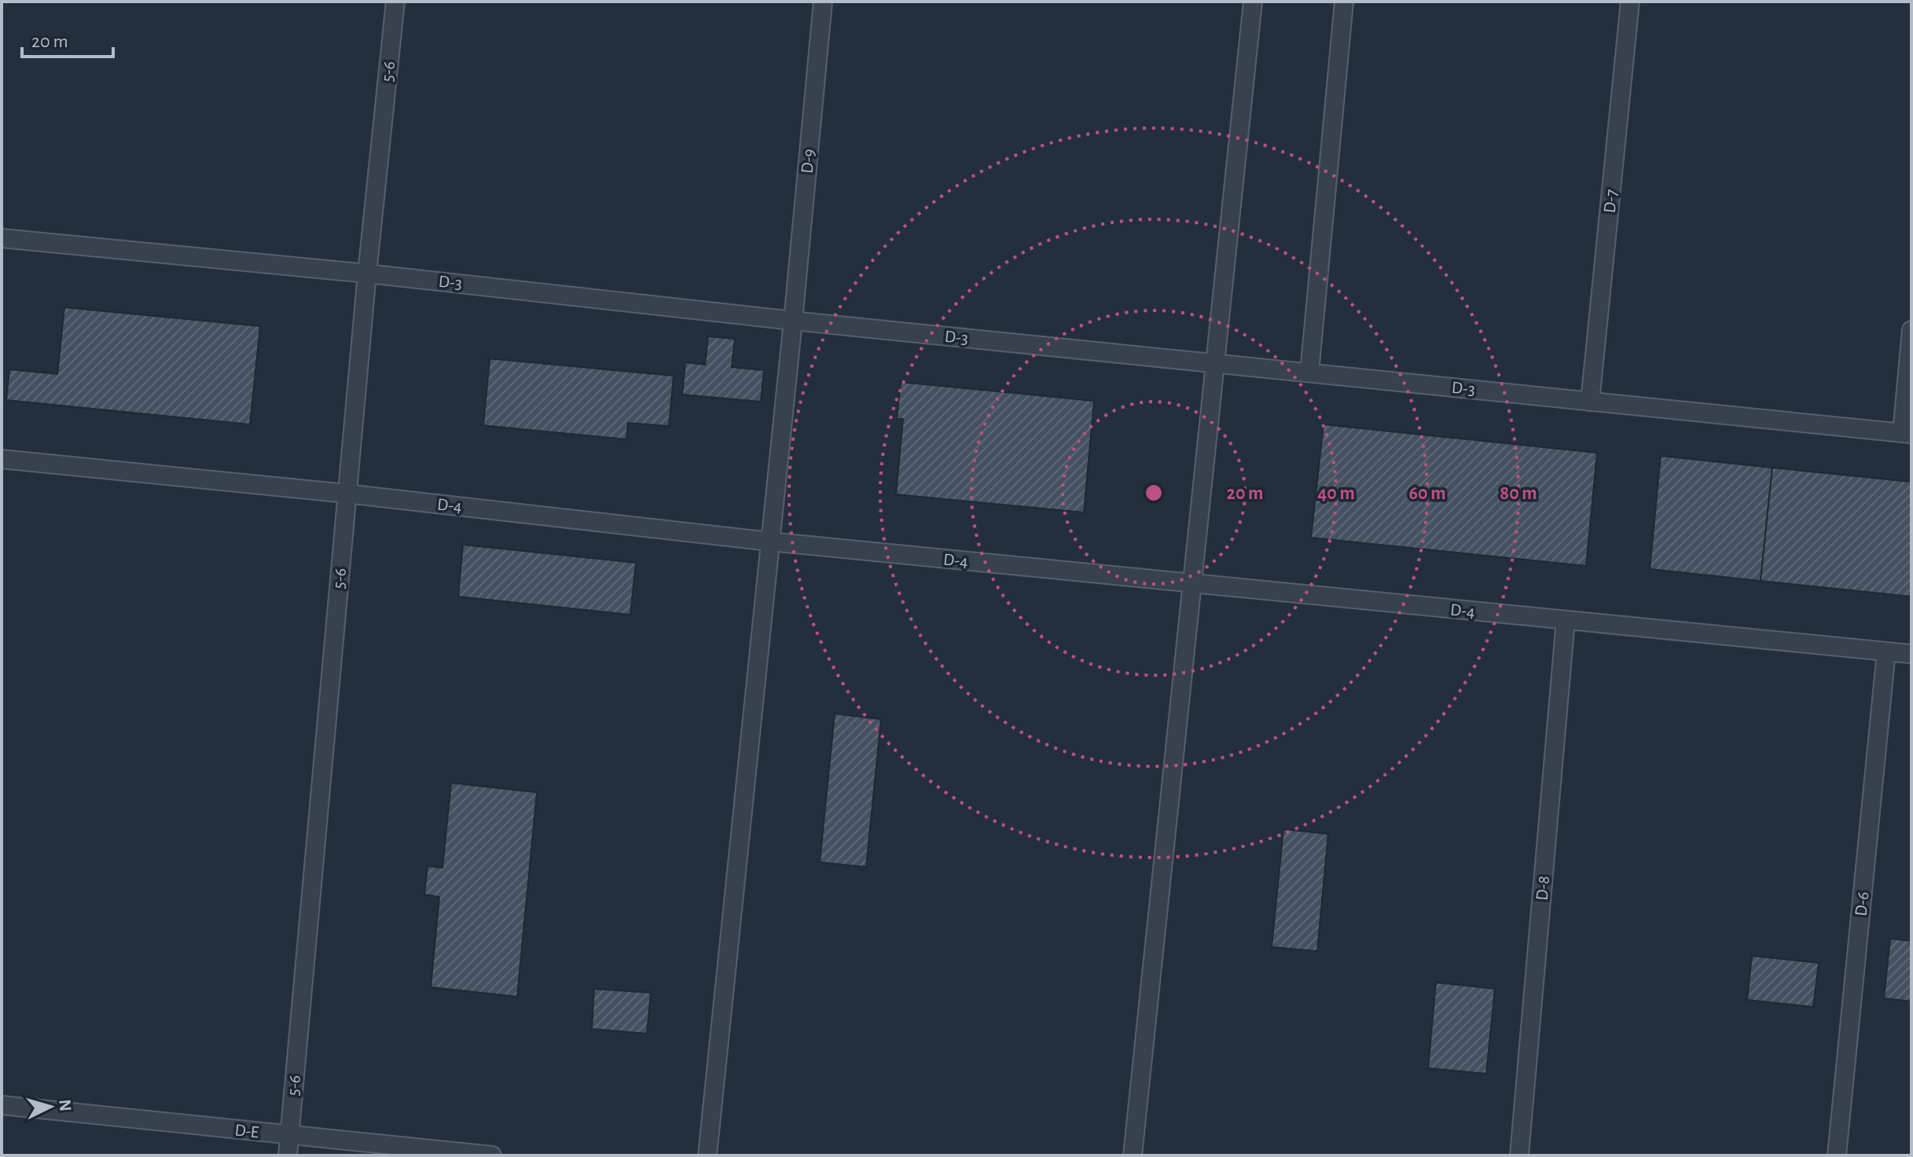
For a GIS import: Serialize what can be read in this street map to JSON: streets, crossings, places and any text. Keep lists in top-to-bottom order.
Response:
{
  "streets": {
    "lane": [
      "5-6",
      "D-9",
      "D-7",
      "D-3",
      "D-4",
      "D-8",
      "D-6",
      "D-E"
    ]
  },
  "crossings": [
    ["5-6", "D-3"],
    ["5-6", "D-4"],
    ["5-6", "D-E"],
    ["D-9", "D-3"],
    ["D-9", "D-4"],
    ["D-7", "D-3"],
    ["D-4", "D-8"],
    ["D-4", "D-6"]
  ],
  "scale_bar": "20 m",
  "north": "right",
  "rings": [
    "20 m",
    "40 m",
    "60 m",
    "80 m"
  ]
}
